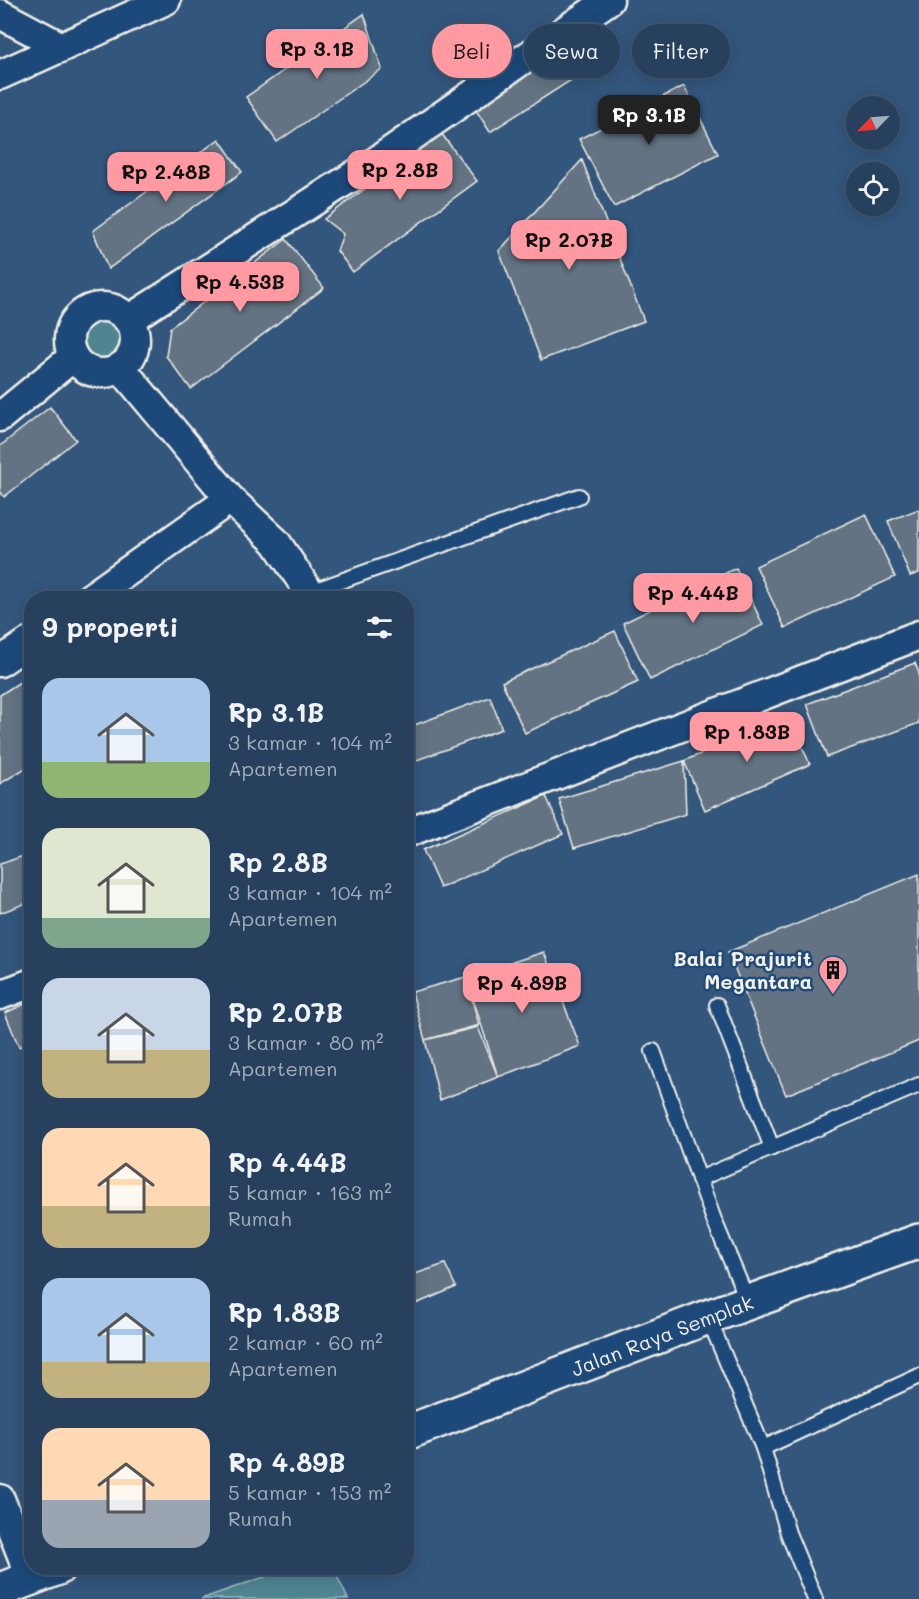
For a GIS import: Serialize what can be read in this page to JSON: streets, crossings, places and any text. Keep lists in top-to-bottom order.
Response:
{
  "streets": {
    "main road": ["Jalan Raya Semplak"]
  },
  "places": {
    "building": ["Balai Prajurit Megantara"]
  },
  "north": "bottom left",
  "page": {
    "chip": ["Beli", "Sewa", "Filter"],
    "price": [
      "Rp 3.1B",
      "Rp 3.1B",
      "Rp 2.8B",
      "Rp 2.48B",
      "Rp 2.07B",
      "Rp 4.53B",
      "Rp 4.44B",
      "Rp 1.83B",
      "Rp 4.89B"
    ],
    "heading": "9 properti",
    "list": [
      {
        "name": "Rp 3.1B",
        "note": "3 kamar · 104 m² · Apartemen"
      },
      {
        "name": "Rp 2.8B",
        "note": "3 kamar · 104 m² · Apartemen"
      },
      {
        "name": "Rp 2.07B",
        "note": "3 kamar · 80 m² · Apartemen"
      },
      {
        "name": "Rp 4.44B",
        "note": "5 kamar · 163 m² · Rumah"
      },
      {
        "name": "Rp 1.83B",
        "note": "2 kamar · 60 m² · Apartemen"
      },
      {
        "name": "Rp 4.89B",
        "note": "5 kamar · 153 m² · Rumah"
      }
    ]
  }
}
